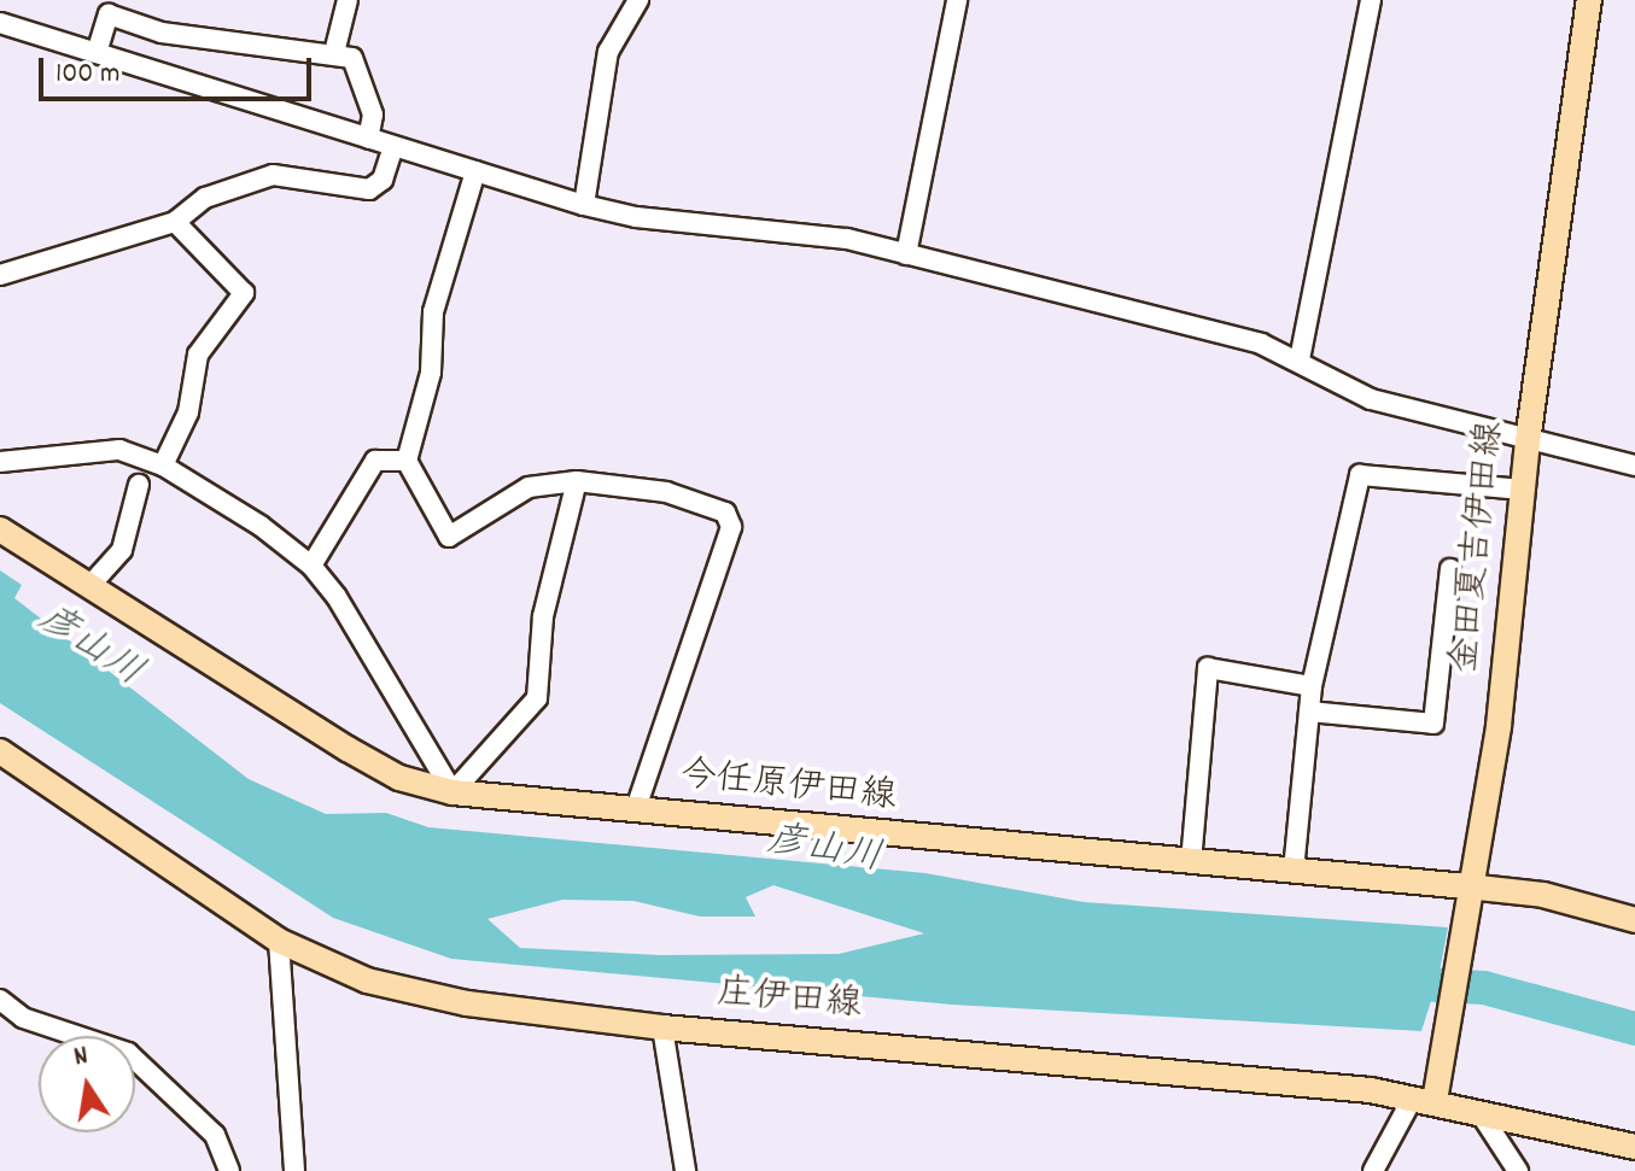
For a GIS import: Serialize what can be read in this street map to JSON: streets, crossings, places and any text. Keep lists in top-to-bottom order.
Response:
{
  "streets": {
    "main road": ["金田夏吉伊田線", "今任原伊田線", "庄伊田線"]
  },
  "crossings": [
    ["金田夏吉伊田線", "今任原伊田線"],
    ["金田夏吉伊田線", "庄伊田線"]
  ],
  "water": ["彦山川"],
  "scale_bar": "100 m",
  "north": "top"
}
